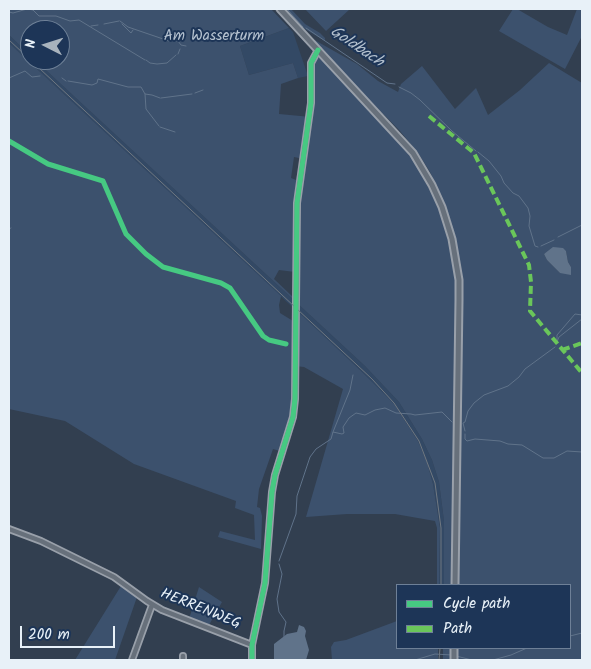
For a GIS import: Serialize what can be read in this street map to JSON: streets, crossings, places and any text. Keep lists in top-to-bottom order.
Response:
{
  "streets": {
    "street": ["HERRENWEG"]
  },
  "water": ["Goldbach"],
  "parks": ["Am Wasserturm"],
  "legend": ["Cycle path", "Path"],
  "scale_bar": "200 m",
  "north": "left"
}
